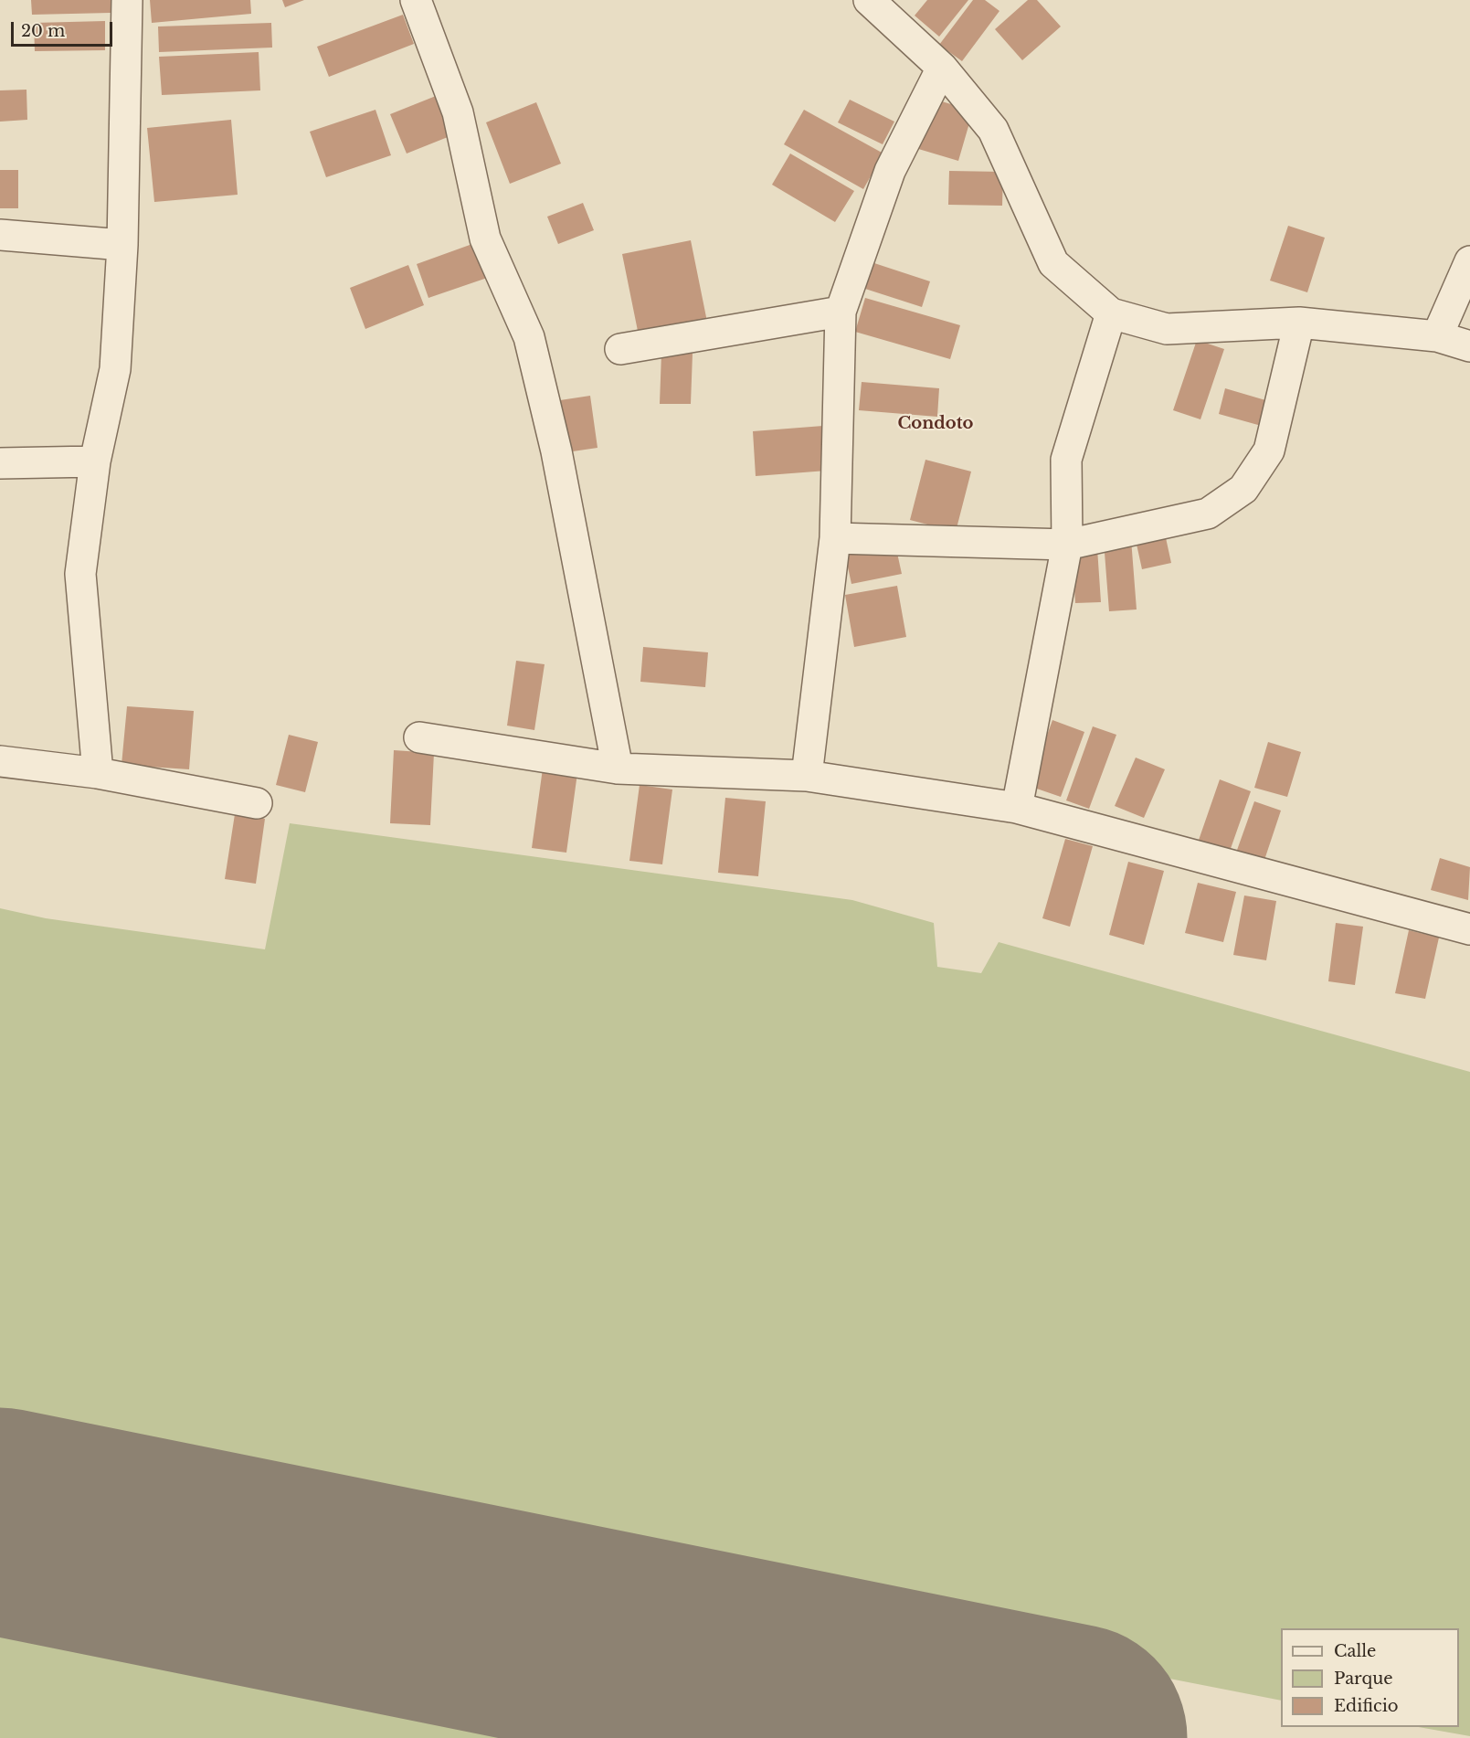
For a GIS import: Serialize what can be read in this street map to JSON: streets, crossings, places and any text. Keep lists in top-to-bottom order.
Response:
{
  "districts": ["Condoto"],
  "legend": ["Calle", "Parque", "Edificio"],
  "scale_bar": "20 m"
}
